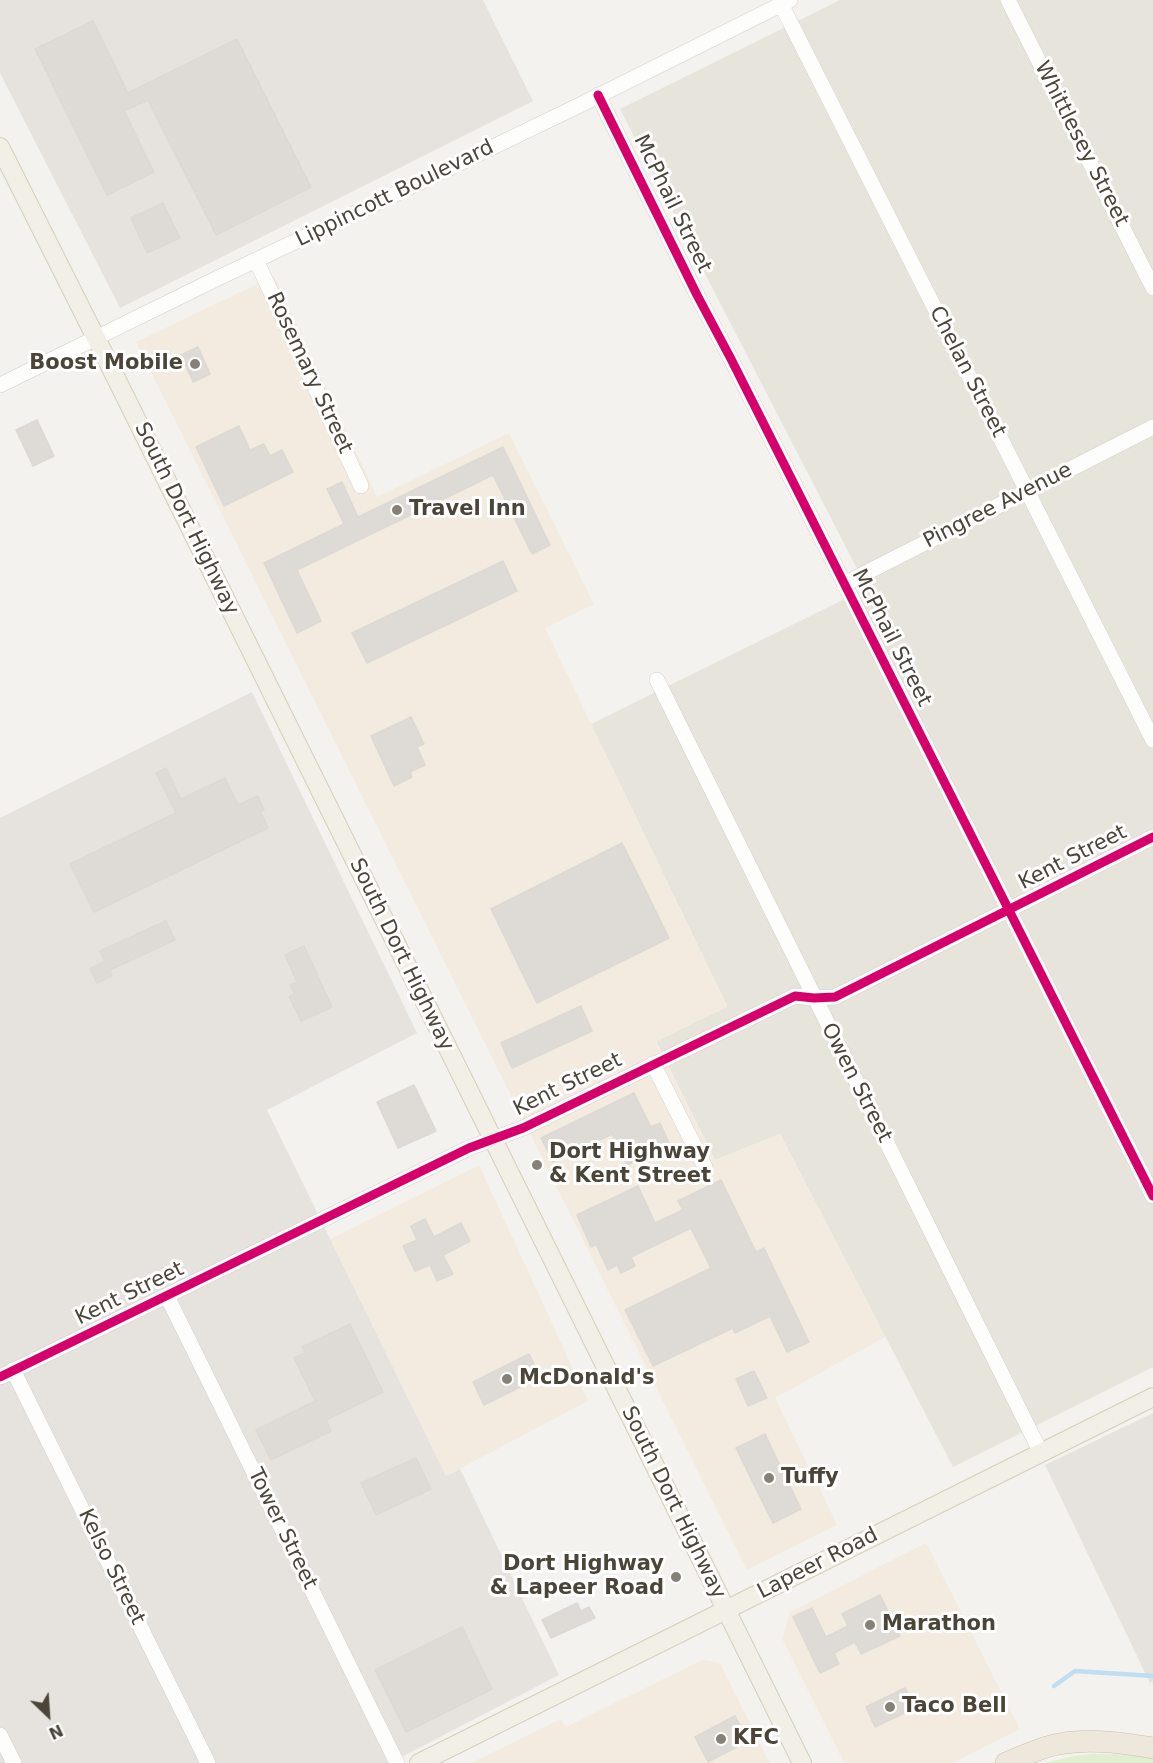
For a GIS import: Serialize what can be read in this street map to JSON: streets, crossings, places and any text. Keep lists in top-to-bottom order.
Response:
{
  "streets": {
    "main road": ["South Dort Highway", "Lapeer Road"],
    "street": [
      "Whittlesey Street",
      "Lippincott Boulevard",
      "McPhail Street",
      "Chelan Street",
      "Rosemary Street",
      "Pingree Avenue",
      "Kent Street",
      "Owen Street",
      "Tower Street",
      "Kelso Street"
    ]
  },
  "crossings": [
    ["Lippincott Boulevard", "McPhail Street"],
    ["Lippincott Boulevard", "Chelan Street"],
    ["Lippincott Boulevard", "Rosemary Street"],
    ["Lippincott Boulevard", "South Dort Highway"],
    ["McPhail Street", "Pingree Avenue"],
    ["McPhail Street", "Kent Street"],
    ["Chelan Street", "Pingree Avenue"],
    ["South Dort Highway", "Kent Street"],
    ["South Dort Highway", "Lapeer Road"],
    ["Kent Street", "Owen Street"],
    ["Kent Street", "Tower Street"],
    ["Kent Street", "Kelso Street"],
    ["Owen Street", "Lapeer Road"]
  ],
  "places": [
    "Boost Mobile",
    "Travel Inn",
    "Dort Highway & Kent Street",
    "McDonald's",
    "Tuffy",
    "Dort Highway & Lapeer Road",
    "Marathon",
    "Taco Bell",
    "KFC"
  ],
  "north": "bottom right"
}
